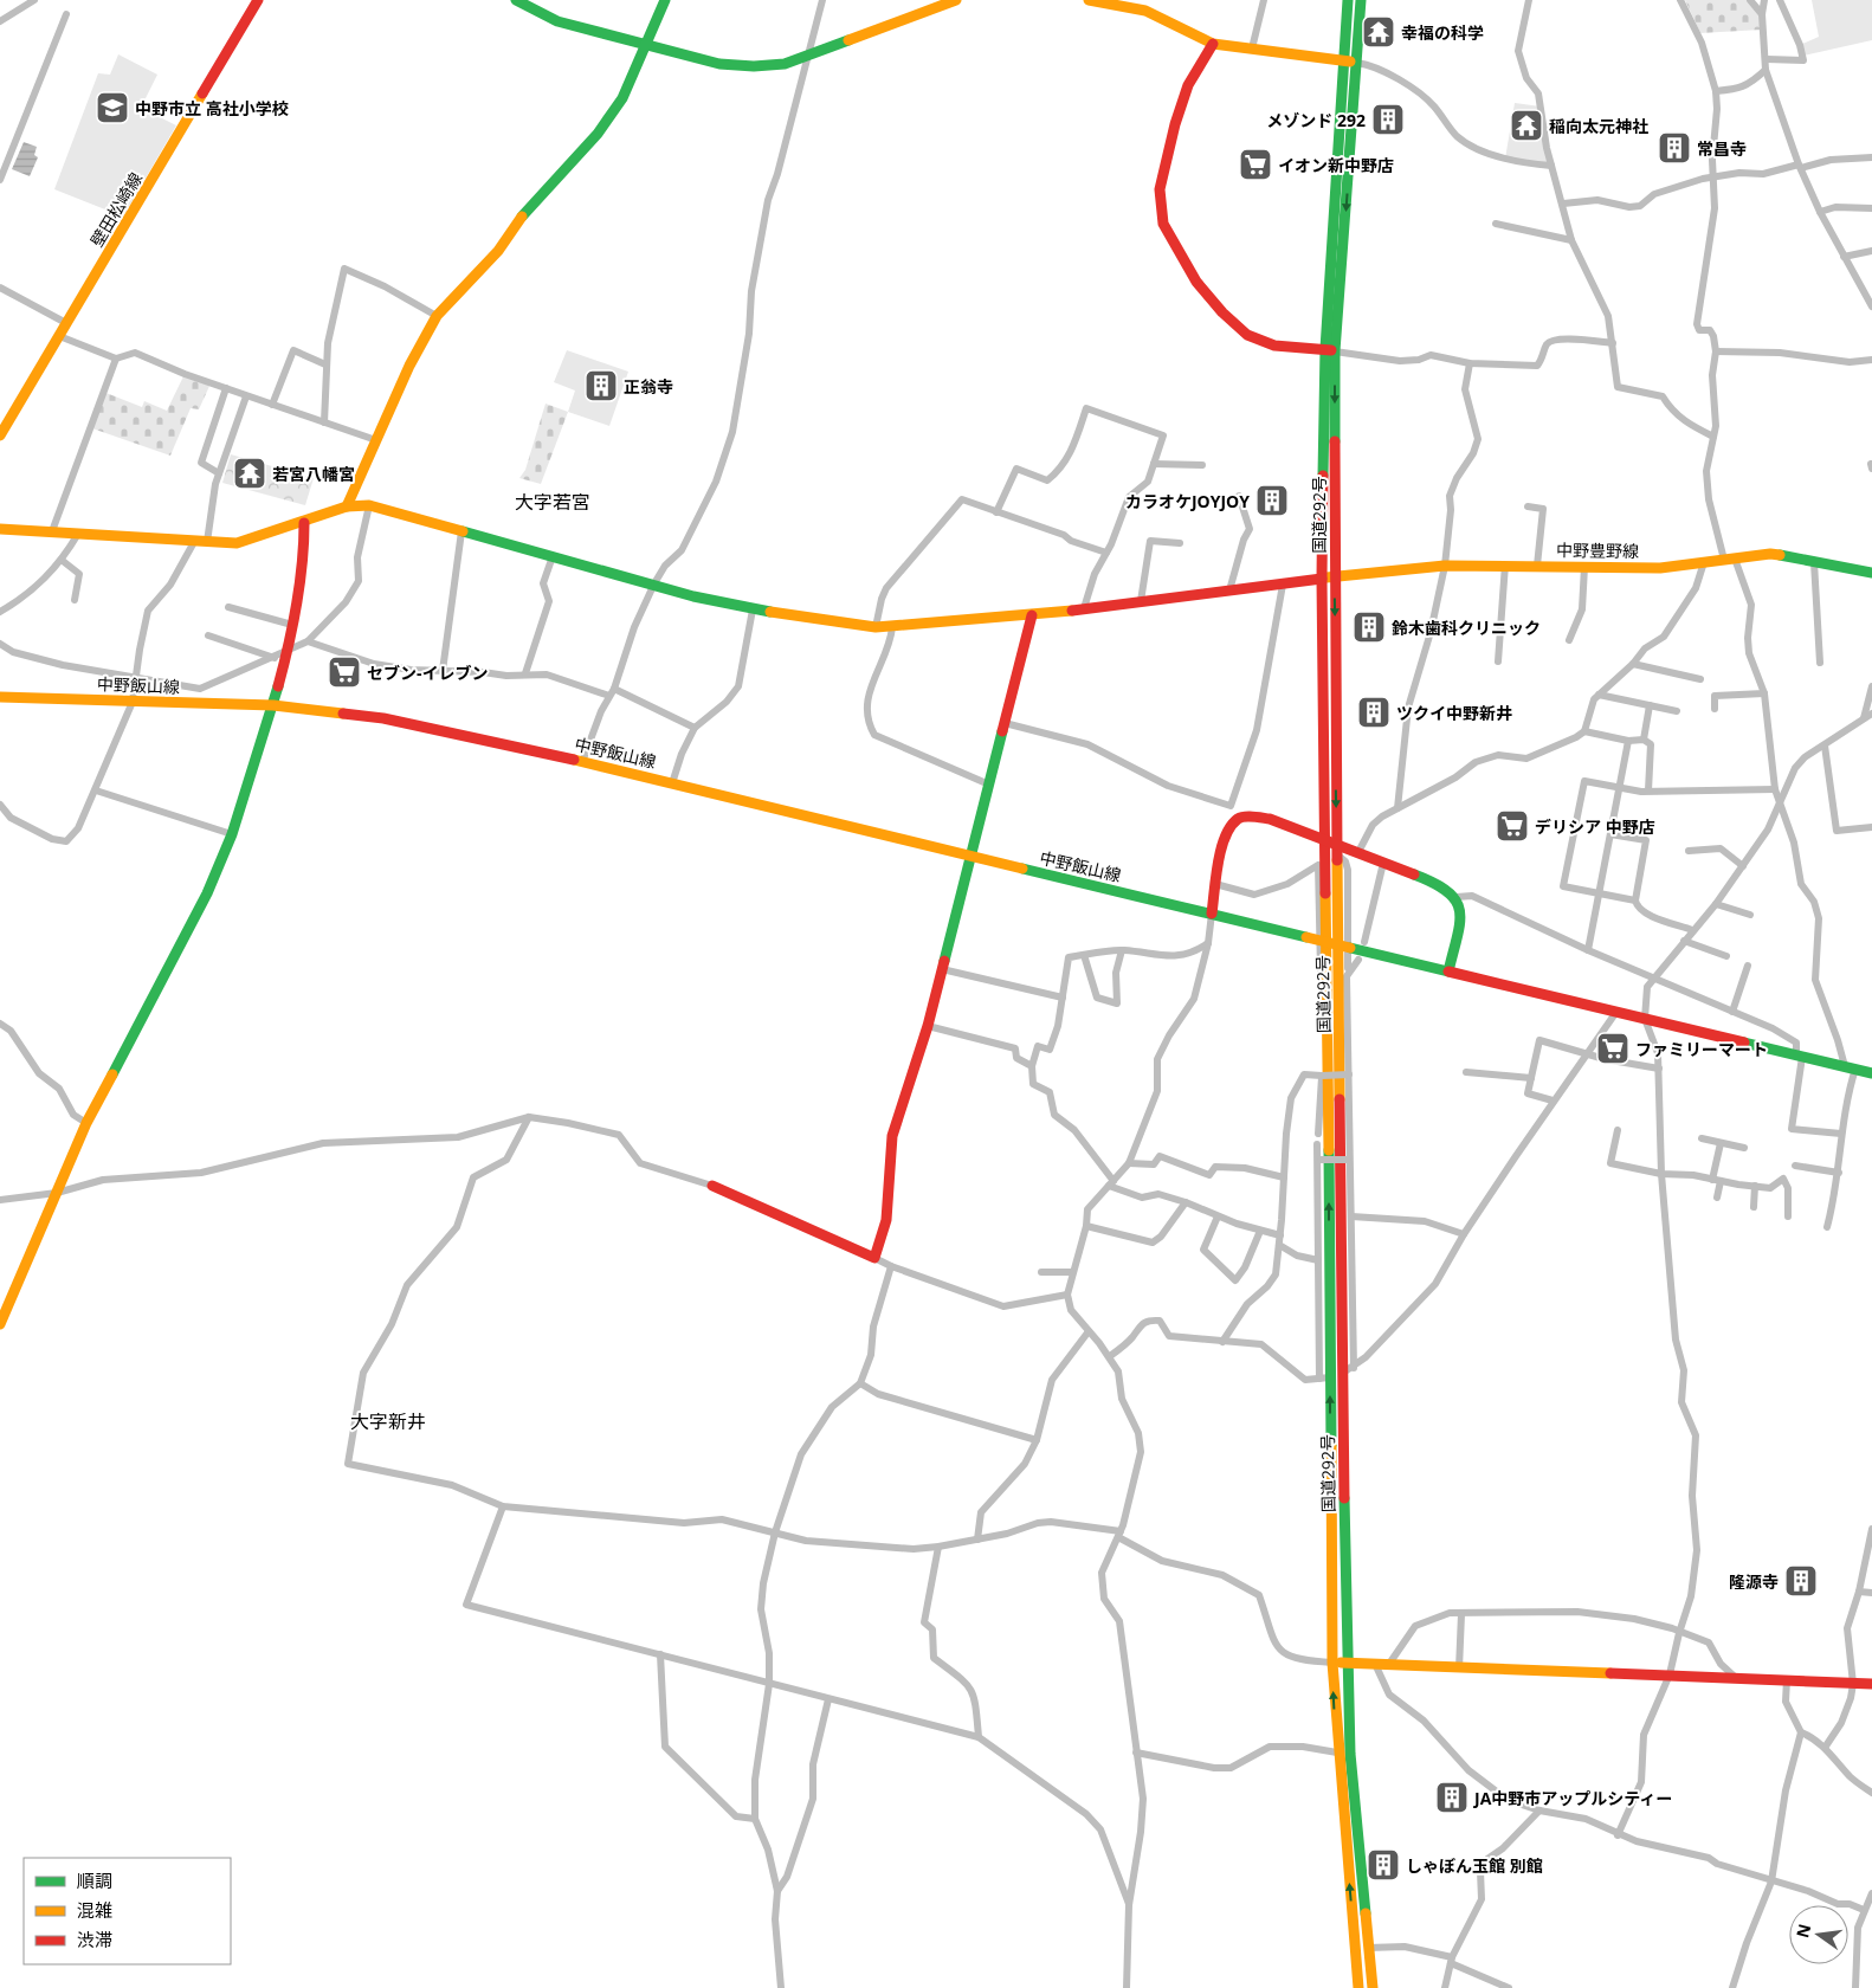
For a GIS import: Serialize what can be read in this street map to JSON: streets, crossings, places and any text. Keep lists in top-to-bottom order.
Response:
{
  "streets": {
    "main road": [
      "壁田松崎線",
      "国道292号",
      "中野豊野線",
      "中野飯山線"
    ]
  },
  "crossings": [
    ["国道292号", "中野豊野線"]
  ],
  "districts": ["大字若宮", "大字新井"],
  "places": {
    "temple": ["幸福の科学", "稲向太元神社", "若宮八幡宮"],
    "school or university": ["中野市立 高社小学校"],
    "building": [
      "メゾンド 292",
      "常昌寺",
      "正翁寺",
      "カラオケJOYJOY",
      "鈴木歯科クリニック",
      "ツクイ中野新井",
      "隆源寺",
      "JA中野市アップルシティー",
      "しゃぼん玉館 別館"
    ],
    "supermarket": [
      "イオン新中野店",
      "セブン-イレブン",
      "デリシア 中野店",
      "ファミリーマート"
    ]
  },
  "legend": ["順調", "混雑", "渋滞"],
  "north": "left"
}
